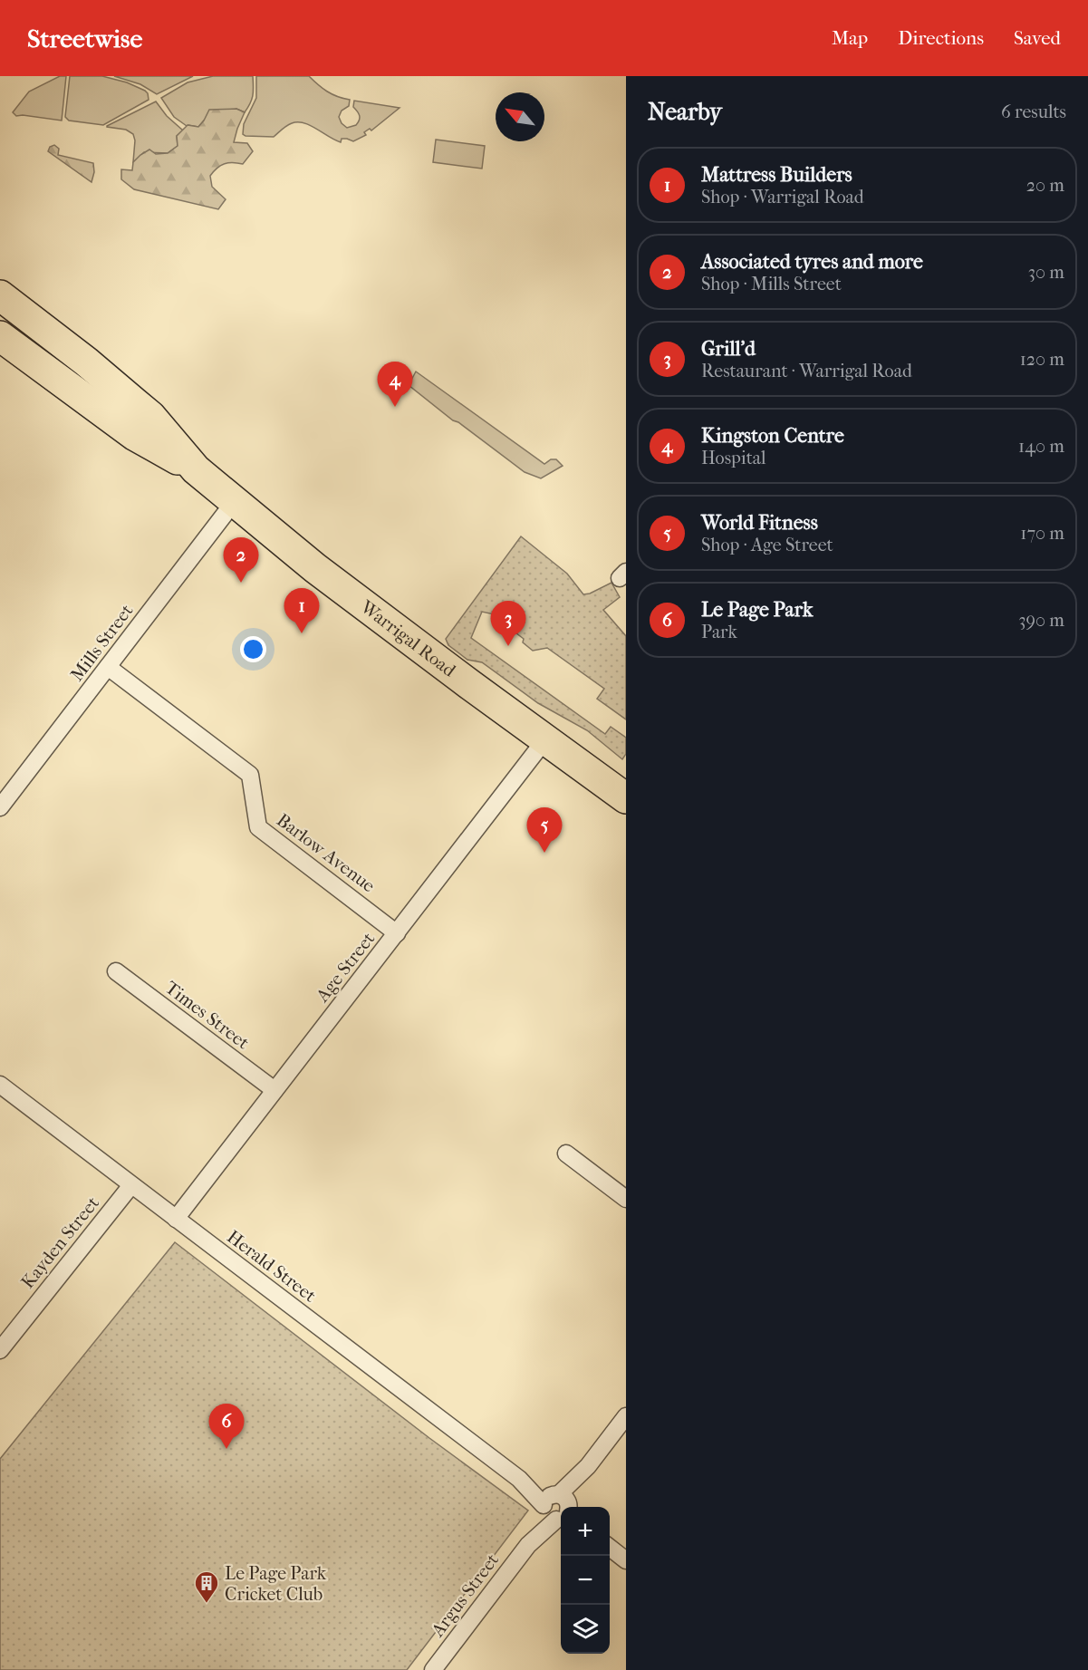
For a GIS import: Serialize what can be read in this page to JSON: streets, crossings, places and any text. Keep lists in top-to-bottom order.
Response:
{
  "streets": {
    "highway": ["Warrigal Road"],
    "street": [
      "Mills Street",
      "Barlow Avenue",
      "Age Street",
      "Times Street",
      "Kayden Street",
      "Herald Street",
      "Argus Street"
    ]
  },
  "crossings": [
    ["Warrigal Road", "Mills Street"],
    ["Warrigal Road", "Age Street"],
    ["Mills Street", "Barlow Avenue"],
    ["Barlow Avenue", "Age Street"],
    ["Age Street", "Times Street"],
    ["Age Street", "Herald Street"],
    ["Kayden Street", "Herald Street"],
    ["Herald Street", "Argus Street"]
  ],
  "places": {
    "building": ["Le Page Park Cricket Club"]
  },
  "north": "top left",
  "page": {
    "header": "Streetwise",
    "nav": ["Map", "Directions", "Saved"],
    "heading": ["Nearby", "6 results"],
    "list": [
      {
        "mark": "1",
        "name": "Mattress Builders",
        "note": "Shop · Warrigal Road",
        "value": "20 m"
      },
      {
        "mark": "2",
        "name": "Associated tyres and more",
        "note": "Shop · Mills Street",
        "value": "30 m"
      },
      {
        "mark": "3",
        "name": "Grill'd",
        "note": "Restaurant · Warrigal Road",
        "value": "120 m"
      },
      {
        "mark": "4",
        "name": "Kingston Centre",
        "note": "Hospital",
        "value": "140 m"
      },
      {
        "mark": "5",
        "name": "World Fitness",
        "note": "Shop · Age Street",
        "value": "170 m"
      },
      {
        "mark": "6",
        "name": "Le Page Park",
        "note": "Park",
        "value": "390 m"
      }
    ],
    "pins": [
      "4",
      "2",
      "1",
      "3",
      "5",
      "6"
    ],
    "map_buttons": ["+", "−"]
  }
}
